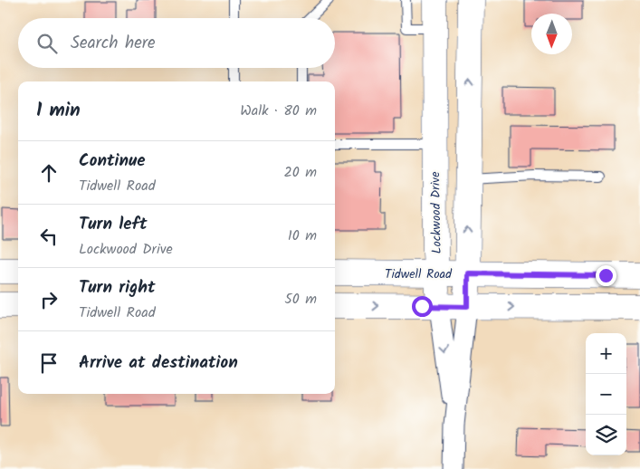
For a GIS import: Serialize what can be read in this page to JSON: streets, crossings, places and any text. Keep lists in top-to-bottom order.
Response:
{
  "streets": {
    "main road": ["Lockwood Drive", "Tidwell Road"]
  },
  "crossings": [
    ["Lockwood Drive", "Tidwell Road"]
  ],
  "north": "bottom",
  "page": {
    "search": "Search here",
    "heading": ["1 min", "Walk · 80 m"],
    "list": [
      ["Continue", "Tidwell Road", "20 m"],
      ["Turn left", "Lockwood Drive", "10 m"],
      ["Turn right", "Tidwell Road", "50 m"],
      "Arrive at destination"
    ],
    "map_buttons": ["+", "−"]
  }
}
